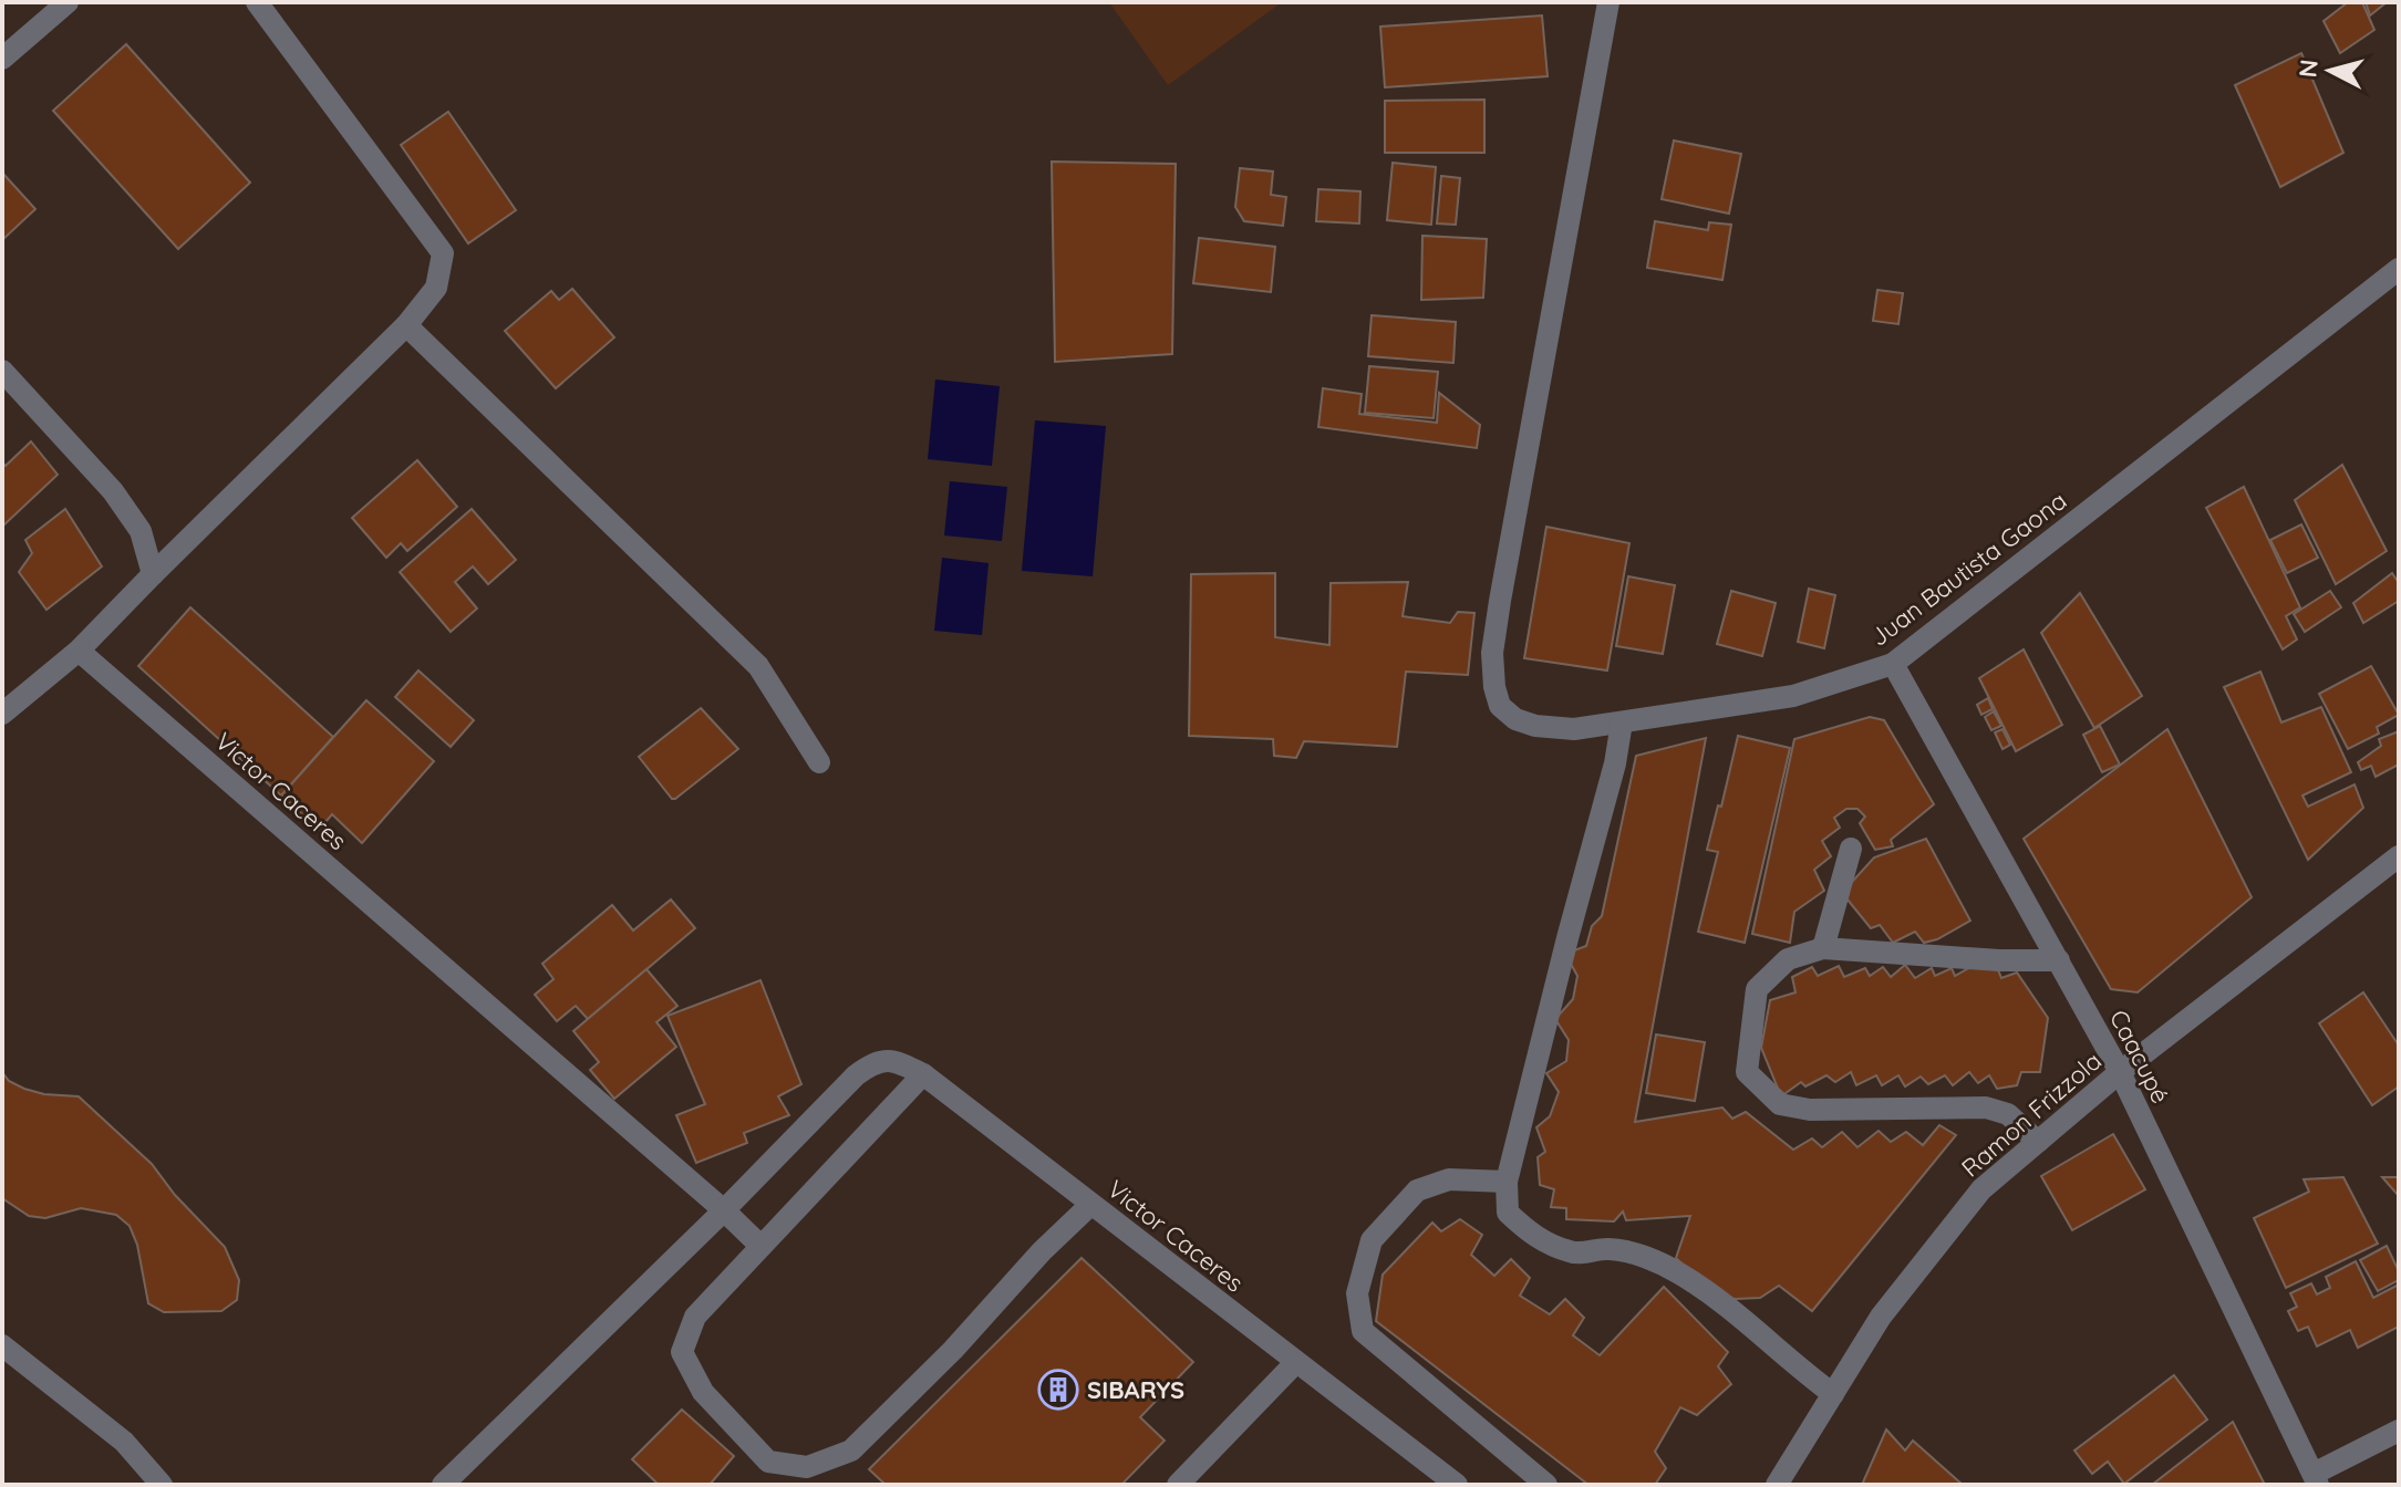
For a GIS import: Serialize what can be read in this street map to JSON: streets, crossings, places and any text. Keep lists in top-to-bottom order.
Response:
{
  "streets": {
    "street": [
      "Juan Bautista Gaona",
      "Victor Caceres",
      "Caacupé",
      "Ramon Frizzola"
    ]
  },
  "crossings": [
    ["Juan Bautista Gaona", "Caacupé"],
    ["Caacupé", "Ramon Frizzola"]
  ],
  "places": {
    "building": ["SIBARYS"]
  },
  "north": "left"
}
